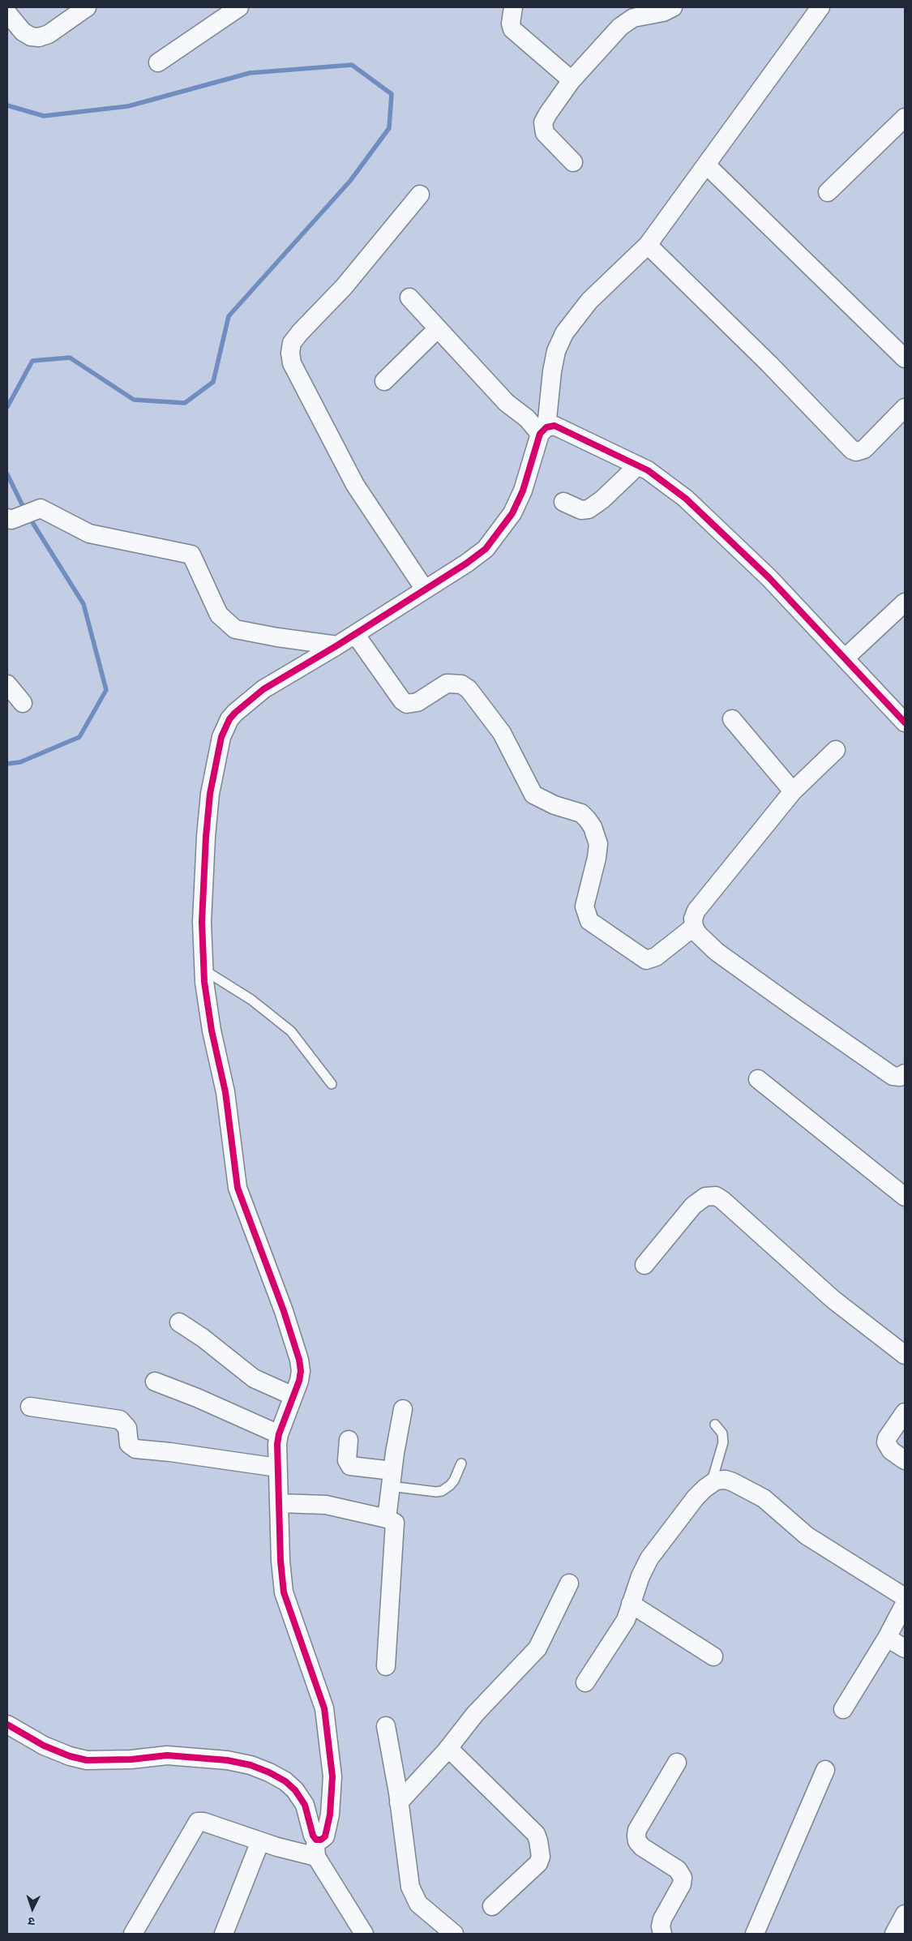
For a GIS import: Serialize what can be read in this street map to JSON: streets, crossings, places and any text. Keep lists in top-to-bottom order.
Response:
{
  "north": "bottom"
}
